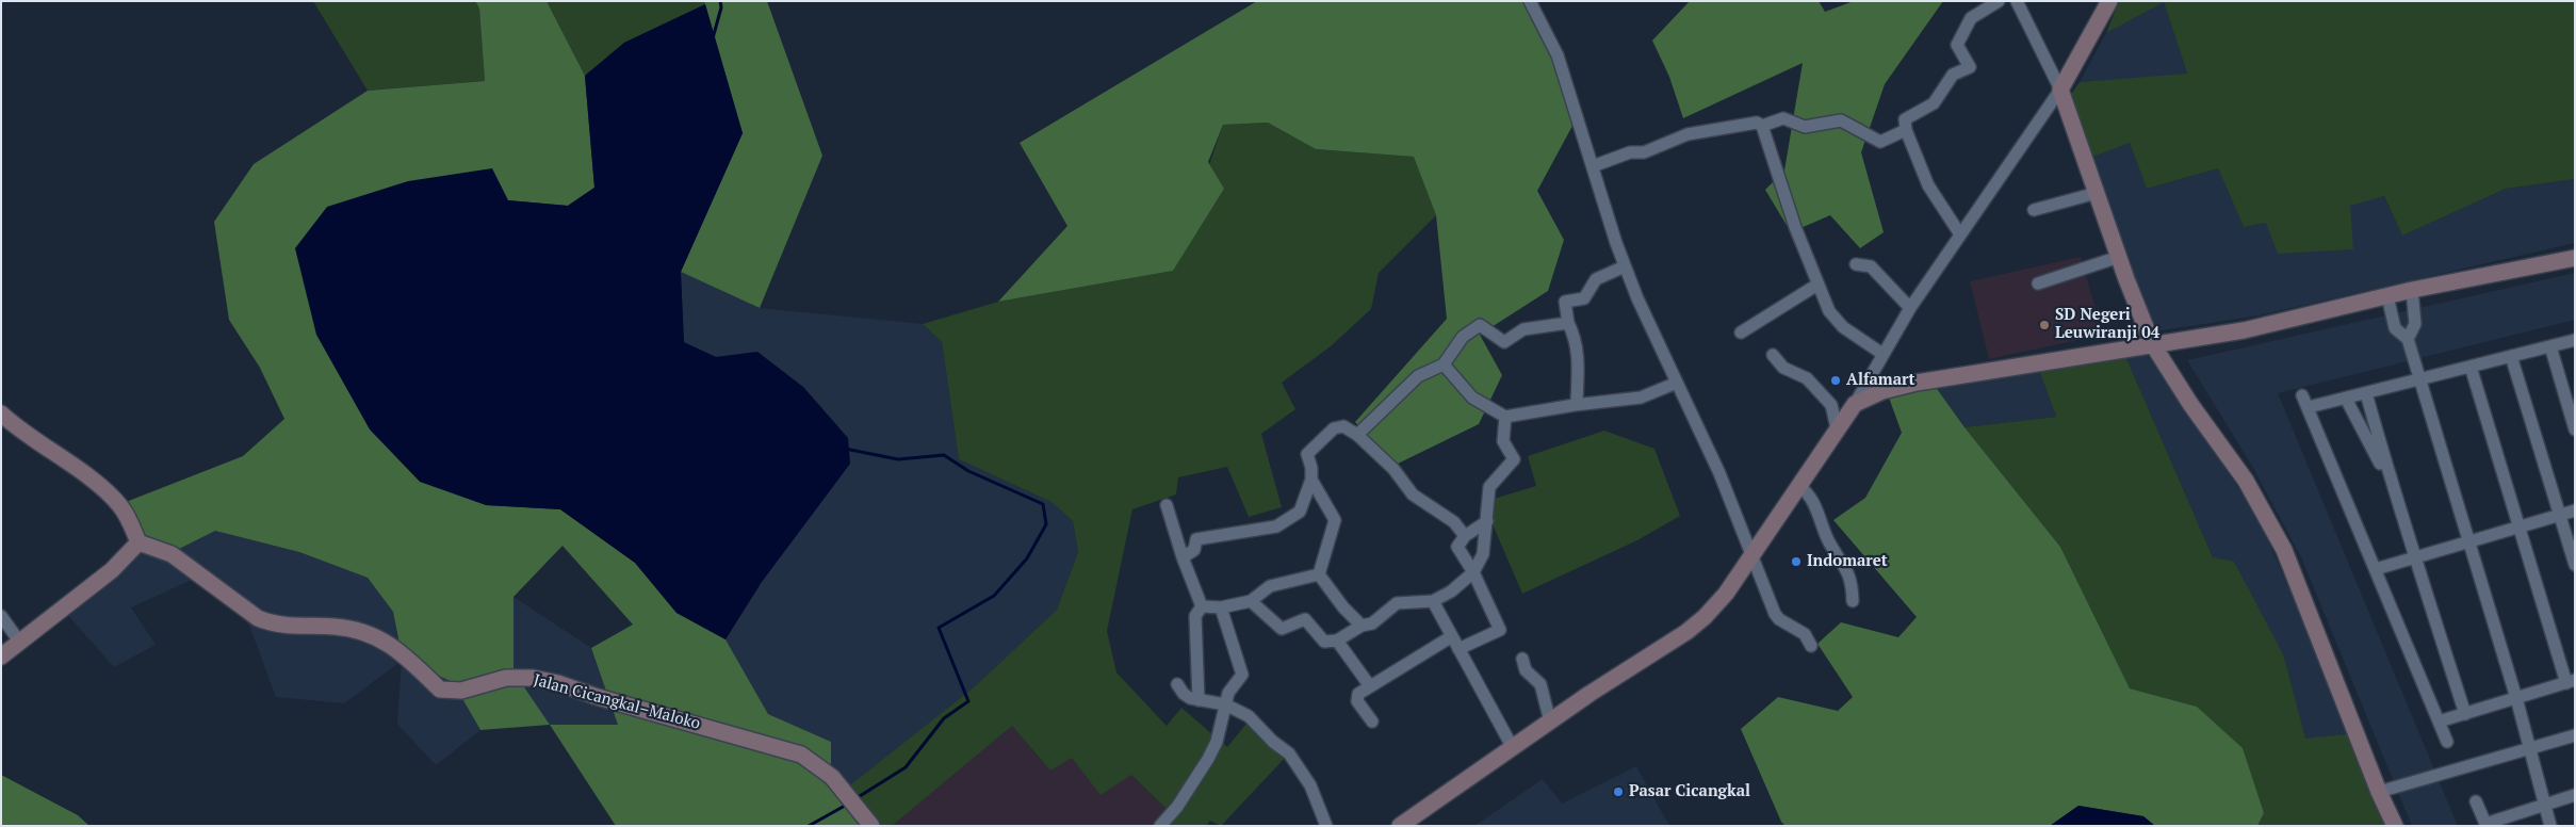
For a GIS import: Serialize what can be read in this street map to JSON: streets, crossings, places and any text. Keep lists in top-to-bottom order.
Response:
{
  "streets": {
    "main road": ["Jalan Cicangkal–Maloko"]
  },
  "places": [
    "SD Negeri Leuwiranji 04",
    "Alfamart",
    "Indomaret",
    "Pasar Cicangkal"
  ]
}
